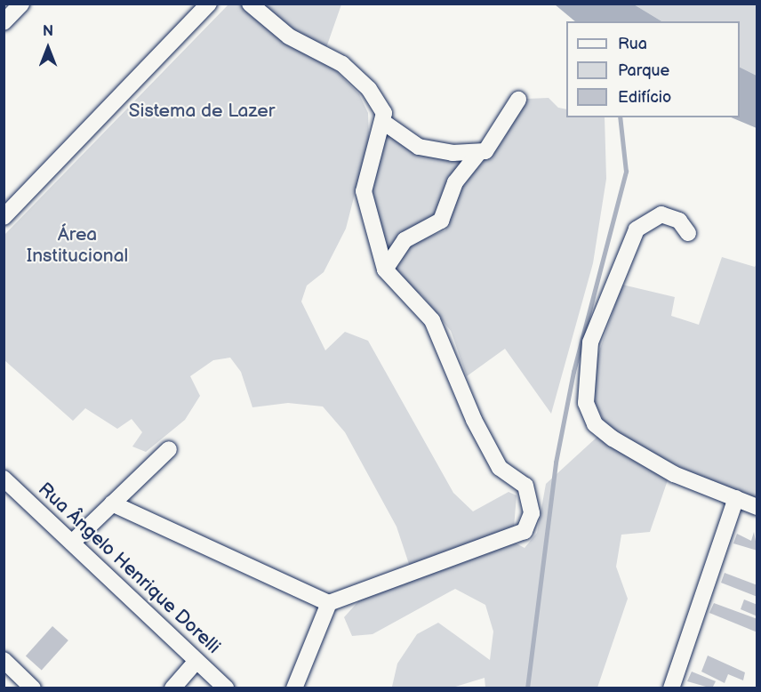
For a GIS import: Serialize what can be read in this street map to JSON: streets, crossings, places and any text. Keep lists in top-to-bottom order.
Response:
{
  "streets": {
    "street": ["Rua Ângelo Henrique Dorelli"]
  },
  "parks": ["Sistema de Lazer", "Área Institucional"],
  "legend": ["Rua", "Parque", "Edifício"],
  "north": "top"
}
